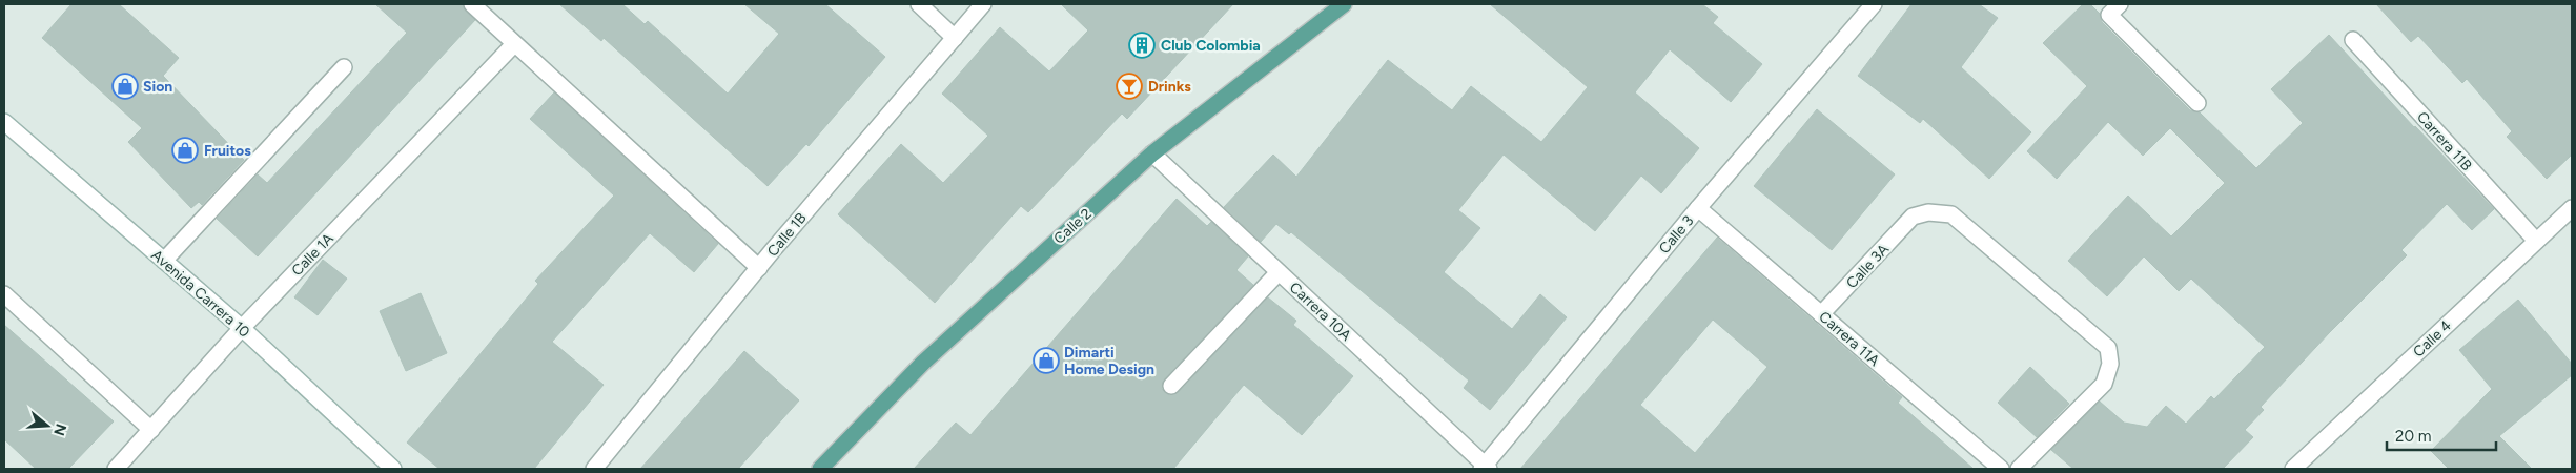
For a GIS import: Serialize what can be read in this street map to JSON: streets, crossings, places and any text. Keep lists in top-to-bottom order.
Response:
{
  "streets": {
    "main road": ["Calle 2"],
    "street": [
      "Carrera 11B",
      "Calle 1B",
      "Calle 3",
      "Calle 1A",
      "Calle 3A",
      "Avenida Carrera 10",
      "Carrera 10A",
      "Carrera 11A",
      "Calle 4"
    ]
  },
  "crossings": [
    ["Carrera 11B", "Calle 4"],
    ["Calle 2", "Carrera 10A"],
    ["Calle 3", "Carrera 10A"],
    ["Calle 3", "Carrera 11A"],
    ["Calle 1A", "Avenida Carrera 10"],
    ["Calle 3A", "Carrera 11A"]
  ],
  "places": {
    "building": ["Club Colombia"],
    "shop": ["Sion", "Fruitos", "Dimarti Home Design"],
    "bar": ["Drinks"]
  },
  "scale_bar": "20 m",
  "north": "right"
}
